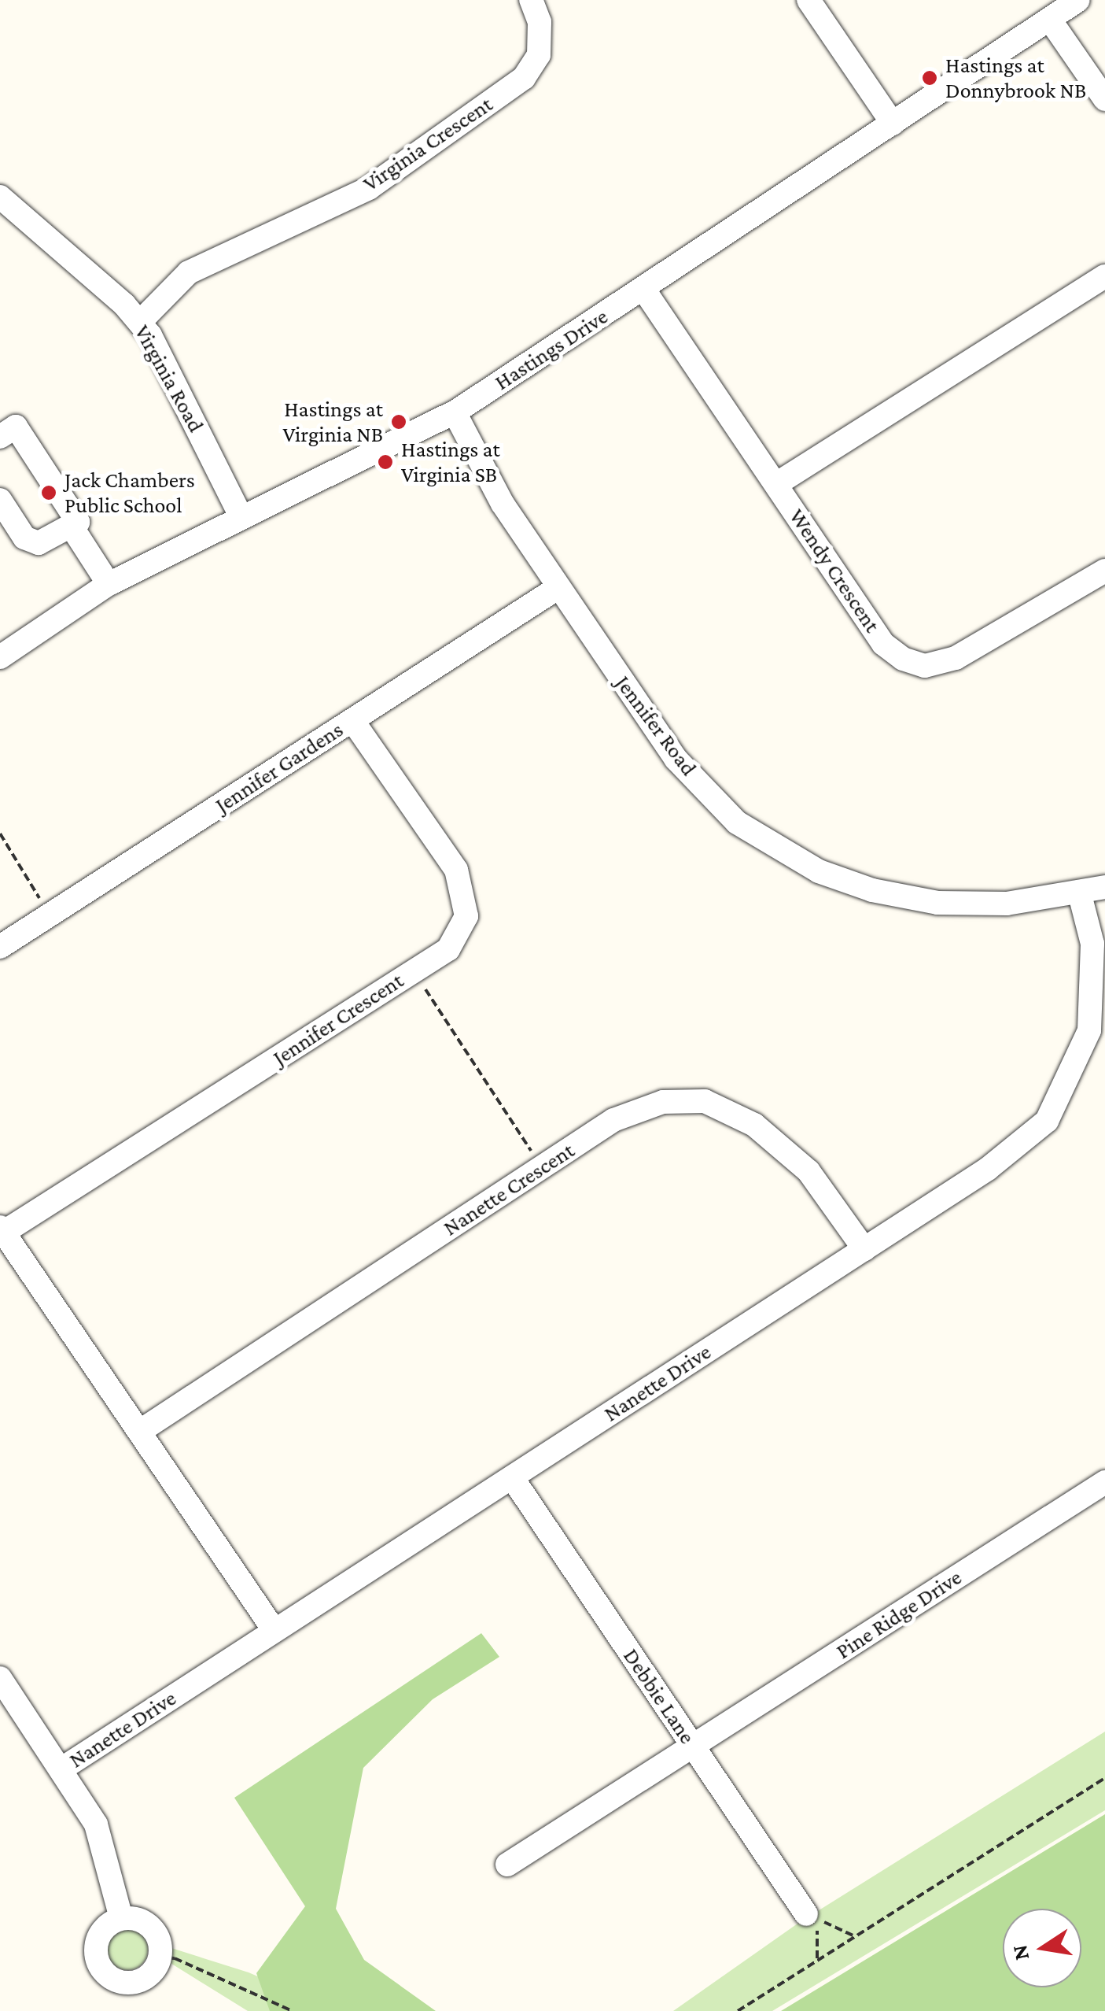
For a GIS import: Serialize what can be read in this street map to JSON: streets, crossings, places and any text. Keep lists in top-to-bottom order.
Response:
{
  "streets": {
    "street": [
      "Virginia Crescent",
      "Hastings Drive",
      "Virginia Road",
      "Wendy Crescent",
      "Jennifer Road",
      "Jennifer Gardens",
      "Jennifer Crescent",
      "Nanette Crescent",
      "Nanette Drive",
      "Pine Ridge Drive",
      "Debbie Lane"
    ]
  },
  "crossings": [
    ["Virginia Crescent", "Virginia Road"],
    ["Hastings Drive", "Virginia Road"],
    ["Hastings Drive", "Wendy Crescent"],
    ["Hastings Drive", "Jennifer Road"],
    ["Jennifer Road", "Jennifer Gardens"],
    ["Jennifer Road", "Nanette Drive"],
    ["Jennifer Gardens", "Jennifer Crescent"],
    ["Nanette Crescent", "Nanette Drive"],
    ["Nanette Drive", "Debbie Lane"],
    ["Pine Ridge Drive", "Debbie Lane"]
  ],
  "places": [
    "Hastings at Donnybrook NB",
    "Hastings at Virginia NB",
    "Hastings at Virginia SB",
    "Jack Chambers Public School"
  ],
  "north": "left"
}
